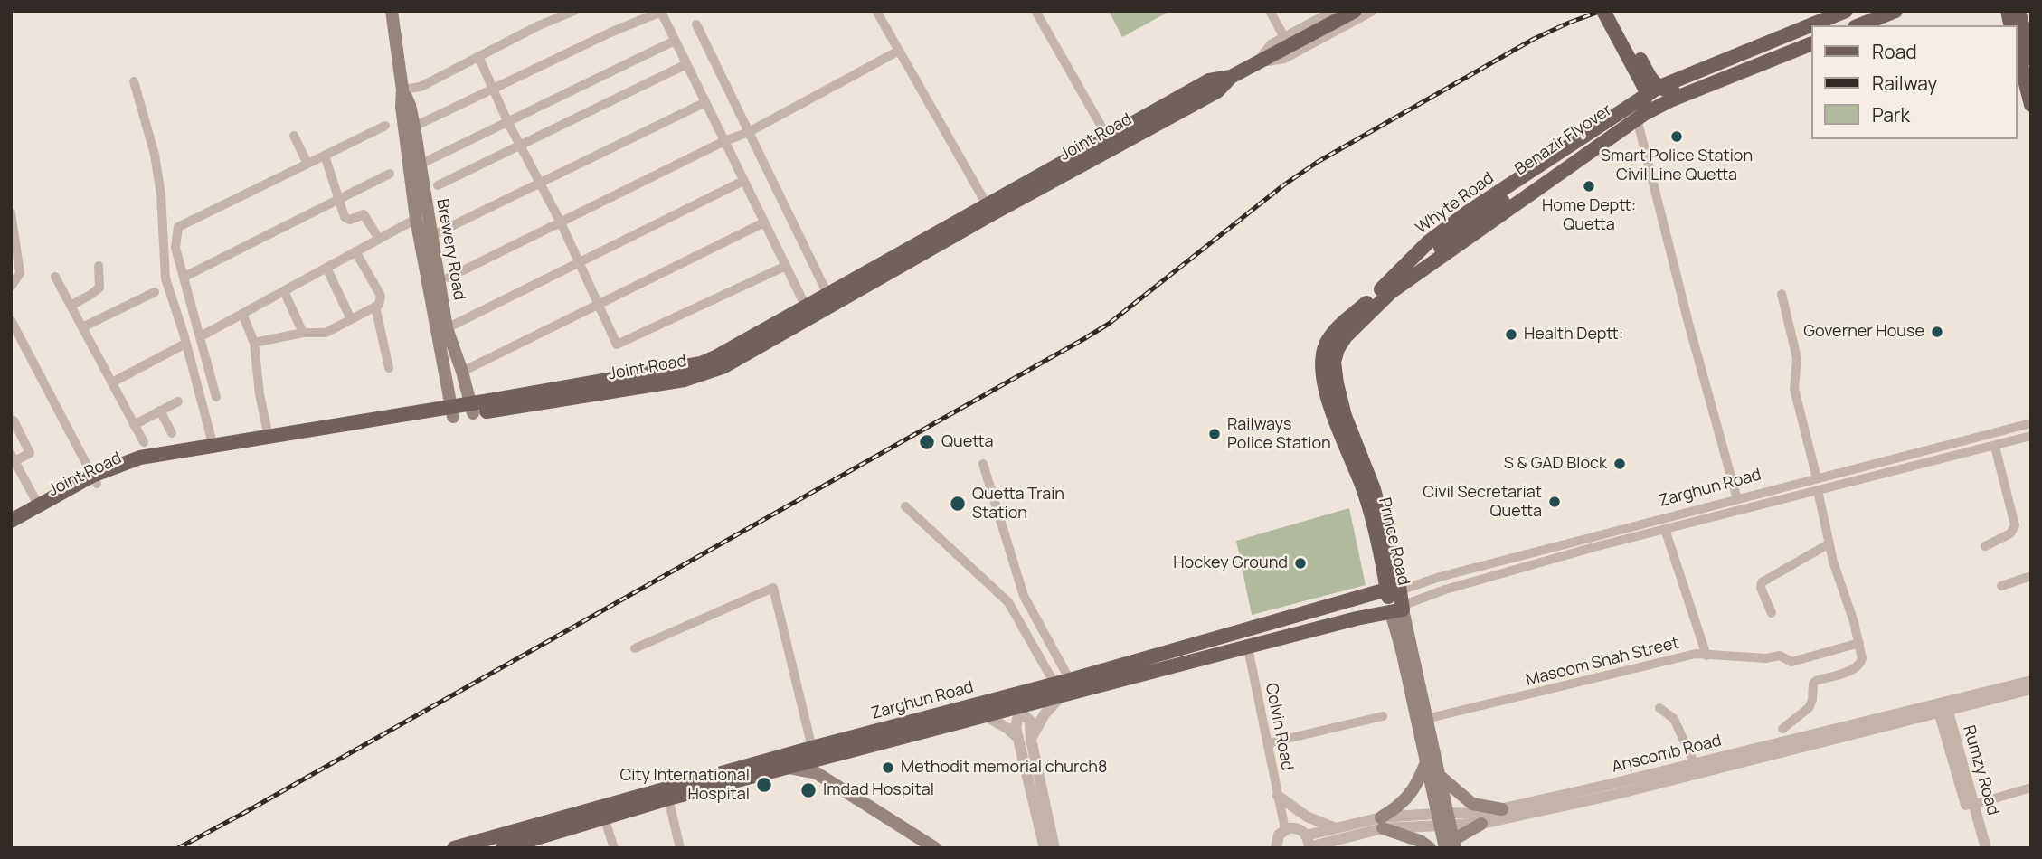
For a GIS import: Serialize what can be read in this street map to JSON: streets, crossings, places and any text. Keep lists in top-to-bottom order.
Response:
{
  "streets": {
    "main road": [
      "Joint Road",
      "Benazir Flyover",
      "Whyte Road",
      "Brewery Road",
      "Zarghun Road",
      "Prince Road"
    ],
    "street": [
      "Masoom Shah Street",
      "Colvin Road",
      "Anscomb Road",
      "Rumzy Road"
    ]
  },
  "crossings": [
    ["Joint Road", "Brewery Road"],
    ["Benazir Flyover", "Whyte Road"],
    ["Whyte Road", "Prince Road"],
    ["Zarghun Road", "Prince Road"],
    ["Zarghun Road", "Colvin Road"],
    ["Prince Road", "Masoom Shah Street"],
    ["Prince Road", "Anscomb Road"],
    ["Anscomb Road", "Rumzy Road"]
  ],
  "places": [
    "Smart Police Station Civil Line Quetta",
    "Home Deptt: Quetta",
    "Governer House",
    "Health Deptt:",
    "Railways Police Station",
    "Quetta",
    "S & GAD Block",
    "Civil Secretariat Quetta",
    "Quetta Train Station",
    "Hockey Ground",
    "Methodit memorial church8",
    "City International Hospital",
    "Imdad Hospital"
  ],
  "legend": ["Road", "Railway", "Park"]
}
